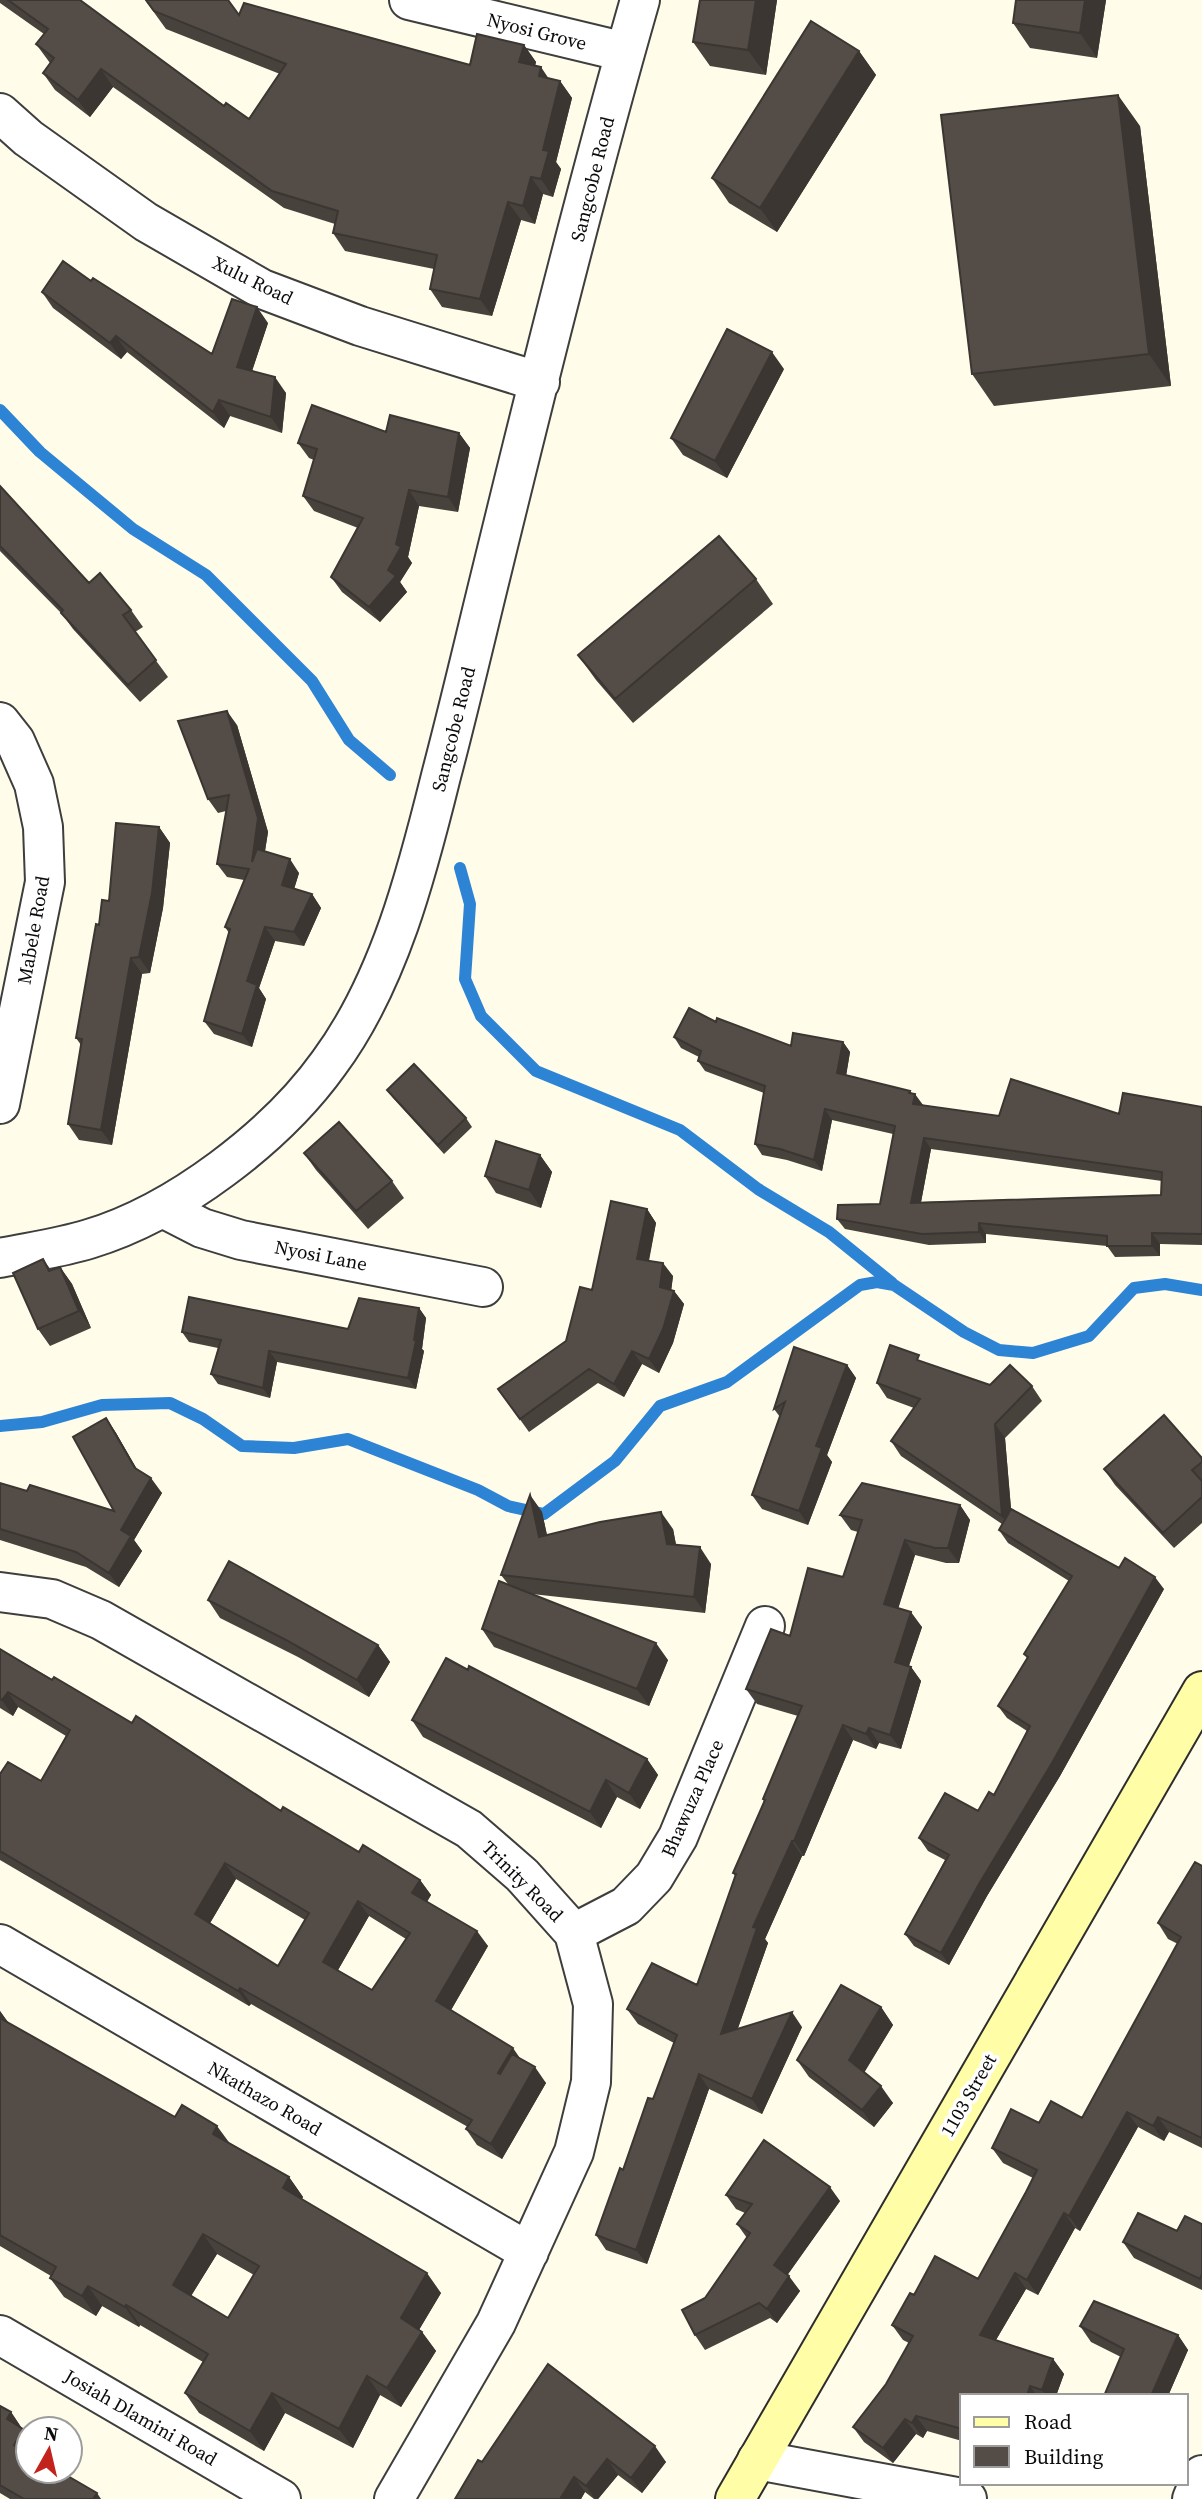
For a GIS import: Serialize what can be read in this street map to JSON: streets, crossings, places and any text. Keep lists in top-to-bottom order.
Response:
{
  "streets": {
    "street": [
      "Nyosi Grove",
      "Sangcobe Road",
      "Xulu Road",
      "Mabele Road",
      "Nyosi Lane",
      "Bhawuza Place",
      "Trinity Road",
      "1103 Street",
      "Nkathazo Road",
      "Josiah Dlamini Road"
    ]
  },
  "crossings": [
    ["Nyosi Grove", "Sangcobe Road"],
    ["Sangcobe Road", "Xulu Road"],
    ["Sangcobe Road", "Nyosi Lane"],
    ["Bhawuza Place", "Trinity Road"],
    ["Trinity Road", "Nkathazo Road"]
  ],
  "legend": ["Road", "Building"],
  "north": "top"
}
